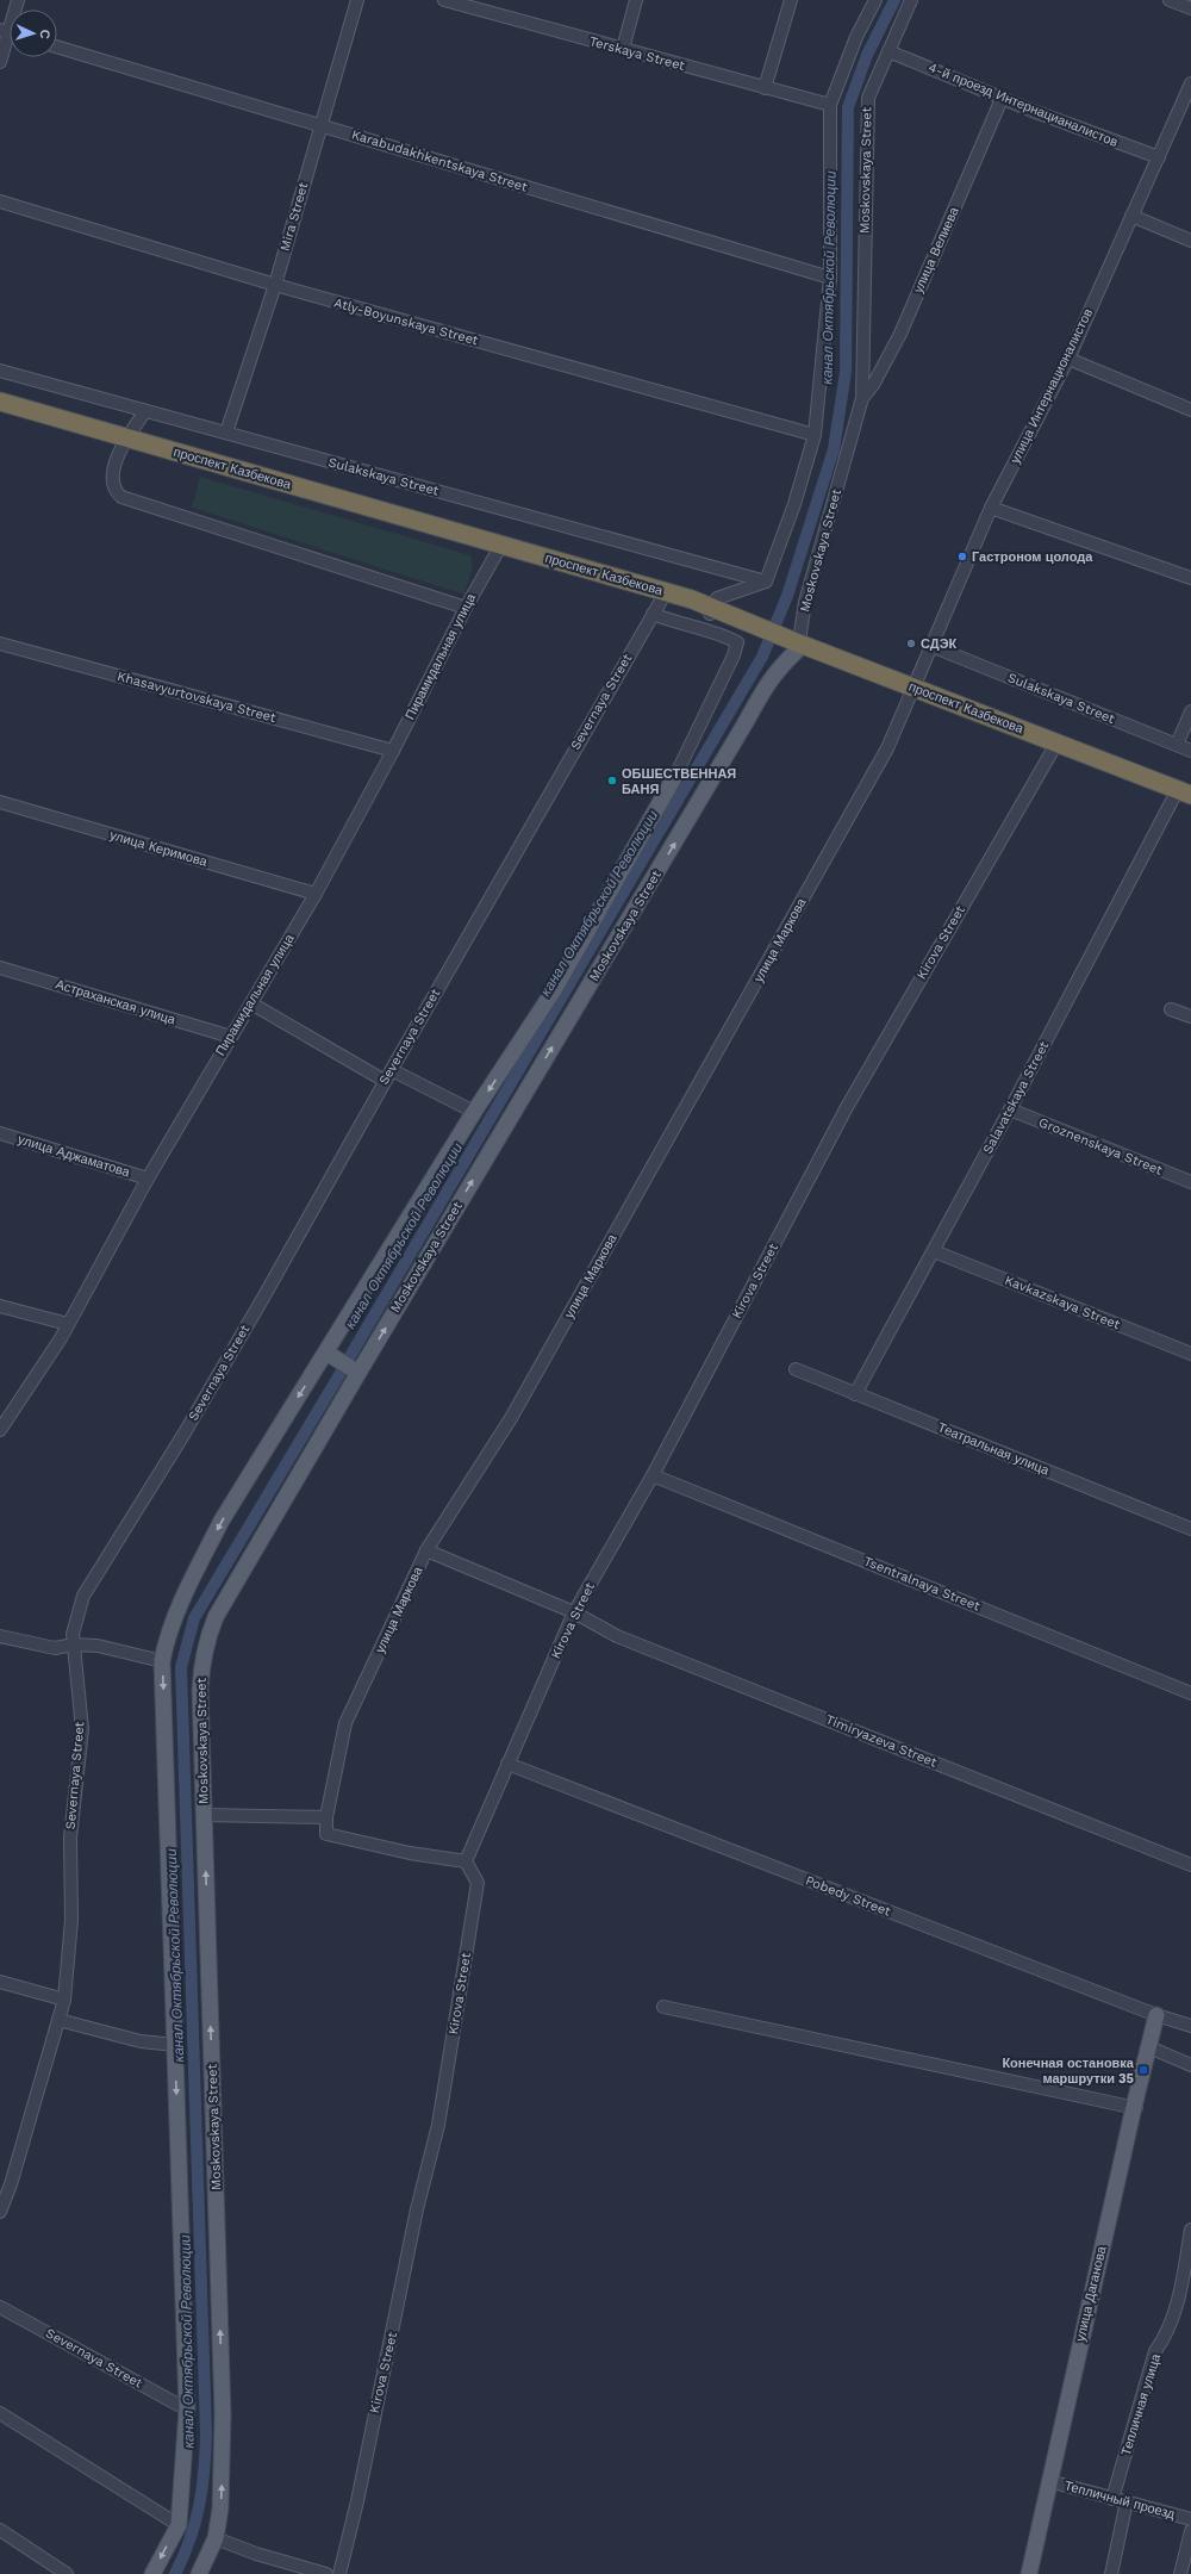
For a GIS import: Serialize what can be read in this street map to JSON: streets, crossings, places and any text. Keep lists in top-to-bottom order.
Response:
{
  "streets": {
    "highway": ["проспект Казбекова"],
    "main road": ["Moskovskaya Street", "улица Даганова"],
    "street": [
      "Terskaya Street",
      "4-й проезд Интернацианалистов",
      "Karabudakhkentskaya Street",
      "Mira Street",
      "улица Велиева",
      "Atly-Boyunskaya Street",
      "улица Интернационалистов",
      "Sulakskaya Street",
      "Пирамидальная улица",
      "Khasavyurtovskaya Street",
      "Severnaya Street",
      "улица Керимова",
      "улица Маркова",
      "Kirova Street",
      "Астраханская улица",
      "Salavatskaya Street",
      "Groznenskaya Street",
      "улица Аджаматова",
      "Kavkazskaya Street",
      "Театральная улица",
      "Tsentralnaya Street",
      "Timiryazeva Street",
      "Pobedy Street",
      "Тепличная улица",
      "Тепличный проезд"
    ]
  },
  "crossings": [
    ["4-й проезд Интернацианалистов", "Moskovskaya Street"],
    ["4-й проезд Интернацианалистов", "улица Велиева"],
    ["4-й проезд Интернацианалистов", "улица Интернационалистов"],
    ["Karabudakhkentskaya Street", "Mira Street"],
    ["Moskovskaya Street", "улица Велиева"],
    ["Moskovskaya Street", "проспект Казбекова"],
    ["Mira Street", "Atly-Boyunskaya Street"],
    ["Mira Street", "Sulakskaya Street"],
    ["улица Интернационалистов", "проспект Казбекова"],
    ["улица Интернационалистов", "Sulakskaya Street"],
    ["улица Интернационалистов", "улица Маркова"],
    ["проспект Казбекова", "Пирамидальная улица"],
    ["проспект Казбекова", "Severnaya Street"],
    ["проспект Казбекова", "Kirova Street"],
    ["проспект Казбекова", "Salavatskaya Street"],
    ["Пирамидальная улица", "Khasavyurtovskaya Street"],
    ["Пирамидальная улица", "улица Керимова"],
    ["Пирамидальная улица", "Астраханская улица"],
    ["Пирамидальная улица", "улица Аджаматова"],
    ["улица Маркова", "Timiryazeva Street"],
    ["Kirova Street", "Tsentralnaya Street"],
    ["Kirova Street", "Timiryazeva Street"],
    ["Kirova Street", "Pobedy Street"],
    ["Salavatskaya Street", "Groznenskaya Street"],
    ["Salavatskaya Street", "Kavkazskaya Street"],
    ["Salavatskaya Street", "Театральная улица"],
    ["Pobedy Street", "улица Даганова"],
    ["улица Даганова", "Тепличный проезд"],
    ["Тепличная улица", "Тепличный проезд"]
  ],
  "one_way": ["Moskovskaya Street"],
  "water": ["канал Октябрьской Революции"],
  "places": {
    "other": ["Гастроном цолода", "СДЭК", "ОБШЕСТВЕННАЯ БАНЯ"],
    "transit": ["Конечная остановка маршрутки 35"]
  },
  "north": "right"
}
